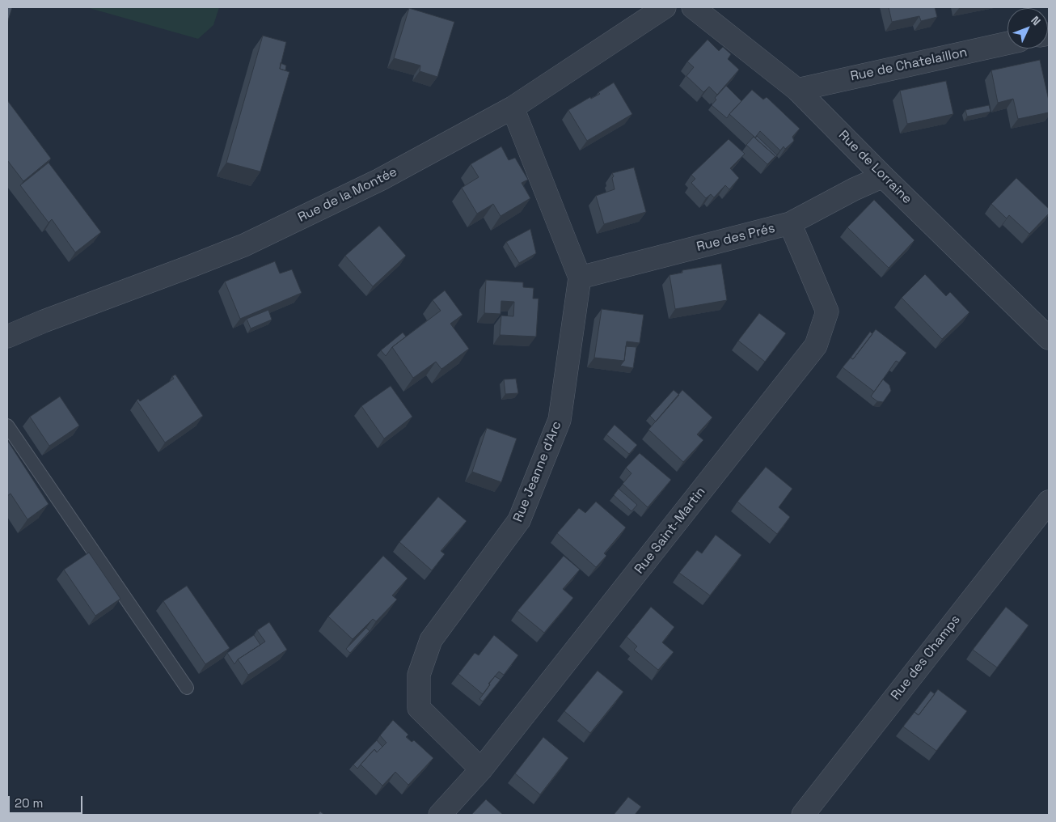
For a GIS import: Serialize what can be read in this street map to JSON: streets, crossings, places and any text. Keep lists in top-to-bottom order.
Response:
{
  "streets": {
    "street": [
      "Rue de Chatelaillon",
      "Rue de Lorraine",
      "Rue de la Montée",
      "Rue des Prés",
      "Rue Jeanne d'Arc",
      "Rue Saint-Martin",
      "Rue des Champs"
    ]
  },
  "crossings": [
    ["Rue de Chatelaillon", "Rue de Lorraine"],
    ["Rue de Lorraine", "Rue des Prés"],
    ["Rue de la Montée", "Rue Jeanne d'Arc"],
    ["Rue des Prés", "Rue Jeanne d'Arc"],
    ["Rue des Prés", "Rue Saint-Martin"],
    ["Rue Jeanne d'Arc", "Rue Saint-Martin"]
  ],
  "scale_bar": "20 m",
  "north": "top right"
}
